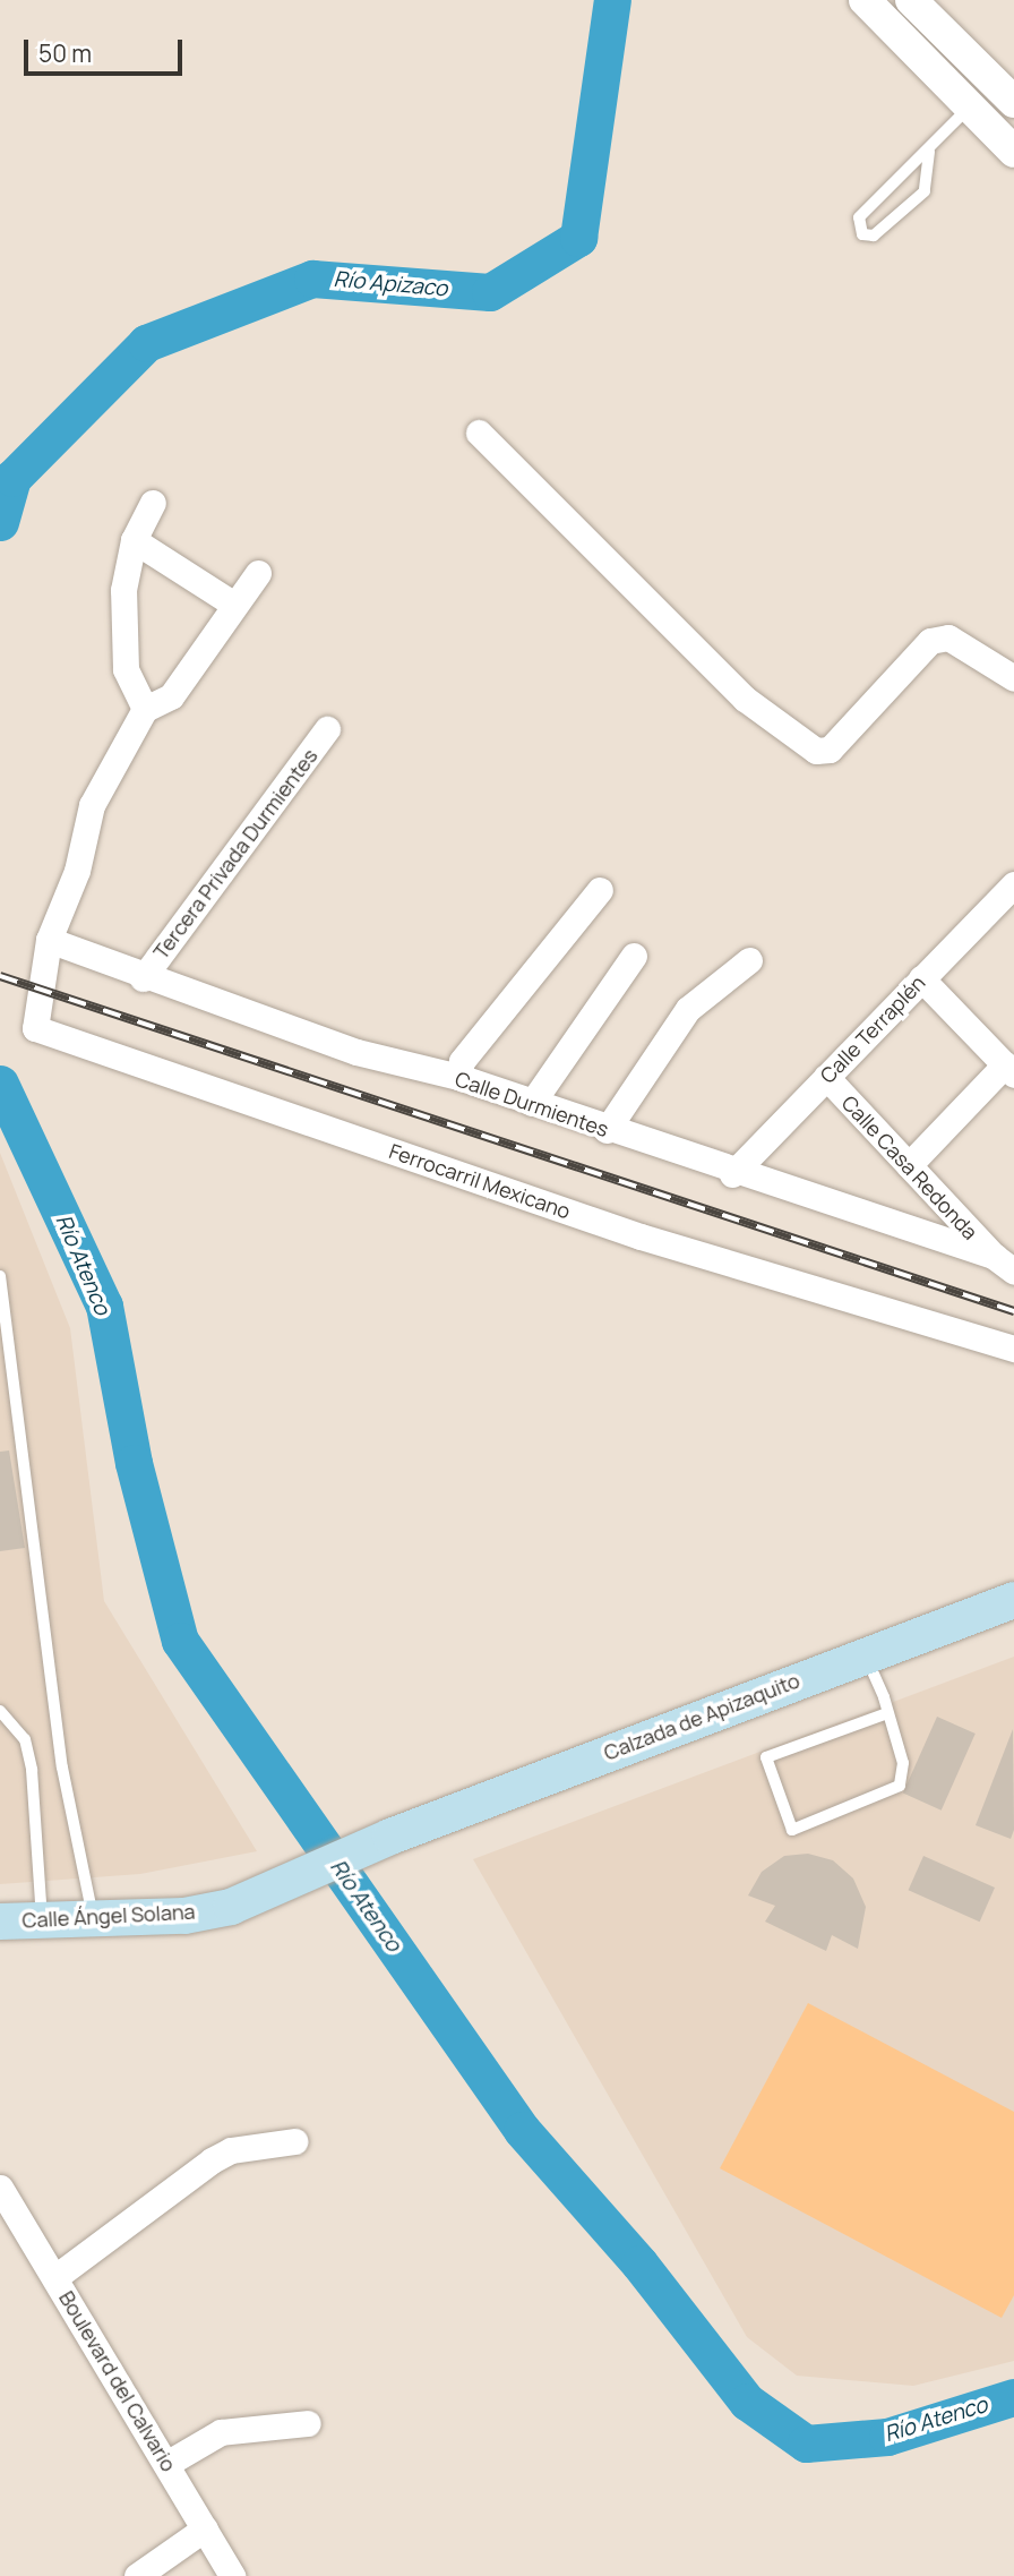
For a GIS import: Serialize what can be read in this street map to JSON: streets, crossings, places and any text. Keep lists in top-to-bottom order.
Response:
{
  "streets": {
    "main road": ["Calzada de Apizaquito", "Calle Ángel Solana"],
    "street": [
      "Tercera Privada Durmientes",
      "Calle Terraplén",
      "Calle Durmientes",
      "Calle Casa Redonda",
      "Ferrocarril Mexicano",
      "Boulevard del Calvario"
    ]
  },
  "crossings": [
    ["Tercera Privada Durmientes", "Calle Durmientes"],
    ["Calle Terraplén", "Calle Durmientes"],
    ["Calle Terraplén", "Calle Casa Redonda"],
    ["Calle Durmientes", "Calle Casa Redonda"],
    ["Calle Durmientes", "Ferrocarril Mexicano"],
    ["Calzada de Apizaquito", "Calle Ángel Solana"]
  ],
  "water": ["Río Apizaco", "Río Atenco"],
  "scale_bar": "50 m"
}
